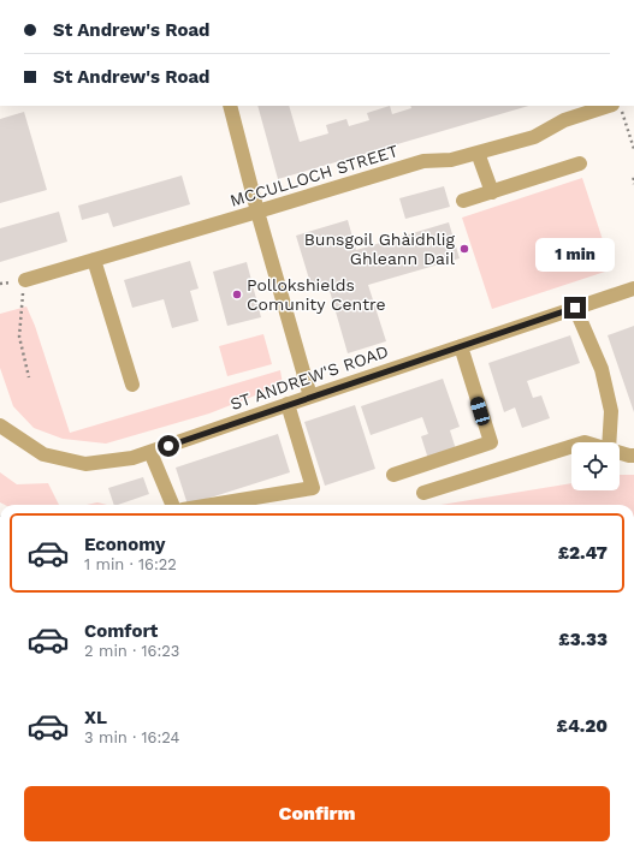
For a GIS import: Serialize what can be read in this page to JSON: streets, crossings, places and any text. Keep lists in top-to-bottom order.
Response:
{
  "streets": {
    "street": ["MCCULLOCH STREET", "ST ANDREW'S ROAD"]
  },
  "places": ["Bunsgoil Ghàidhlig Ghleann Dail", "Pollokshields Comunity Centre"],
  "page": {
    "banner": ["St Andrew's Road", "St Andrew's Road"],
    "bubble": "1 min",
    "list": [
      {
        "name": "Economy",
        "note": "1 min · 16:22",
        "value": "£2.47"
      },
      {
        "name": "Comfort",
        "note": "2 min · 16:23",
        "value": "£3.33"
      },
      {
        "name": "XL",
        "note": "3 min · 16:24",
        "value": "£4.20"
      }
    ],
    "buttons": "Confirm"
  }
}
